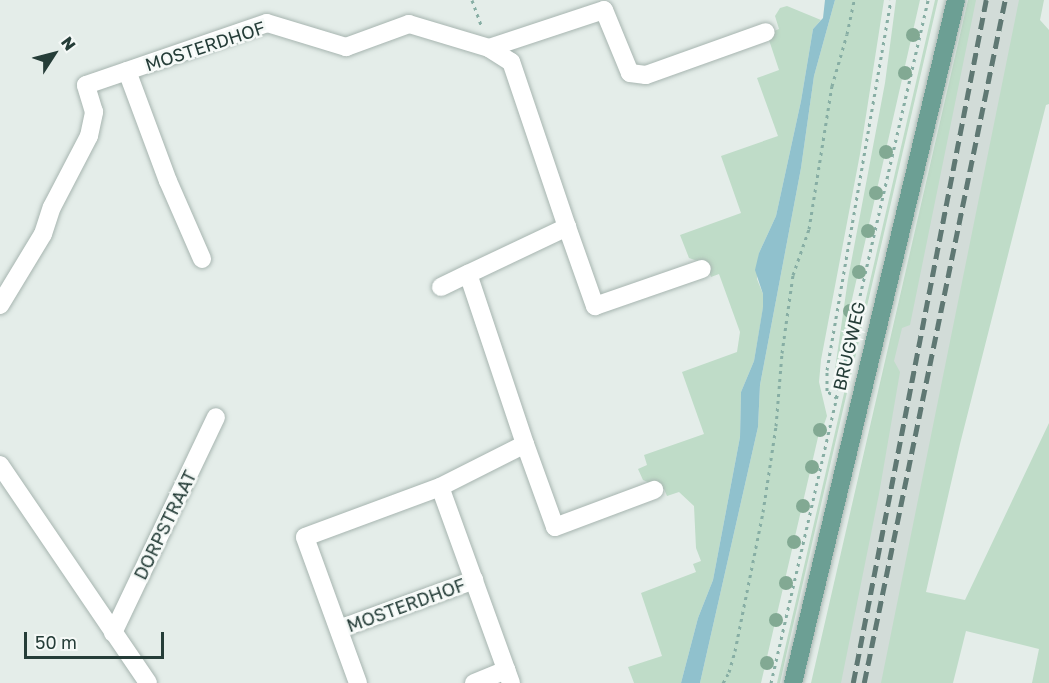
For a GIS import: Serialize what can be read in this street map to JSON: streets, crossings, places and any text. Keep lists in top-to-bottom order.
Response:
{
  "streets": {
    "main road": ["BRUGWEG"],
    "street": ["MOSTERDHOF", "DORPSTRAAT"]
  },
  "scale_bar": "50 m",
  "north": "top right"
}
